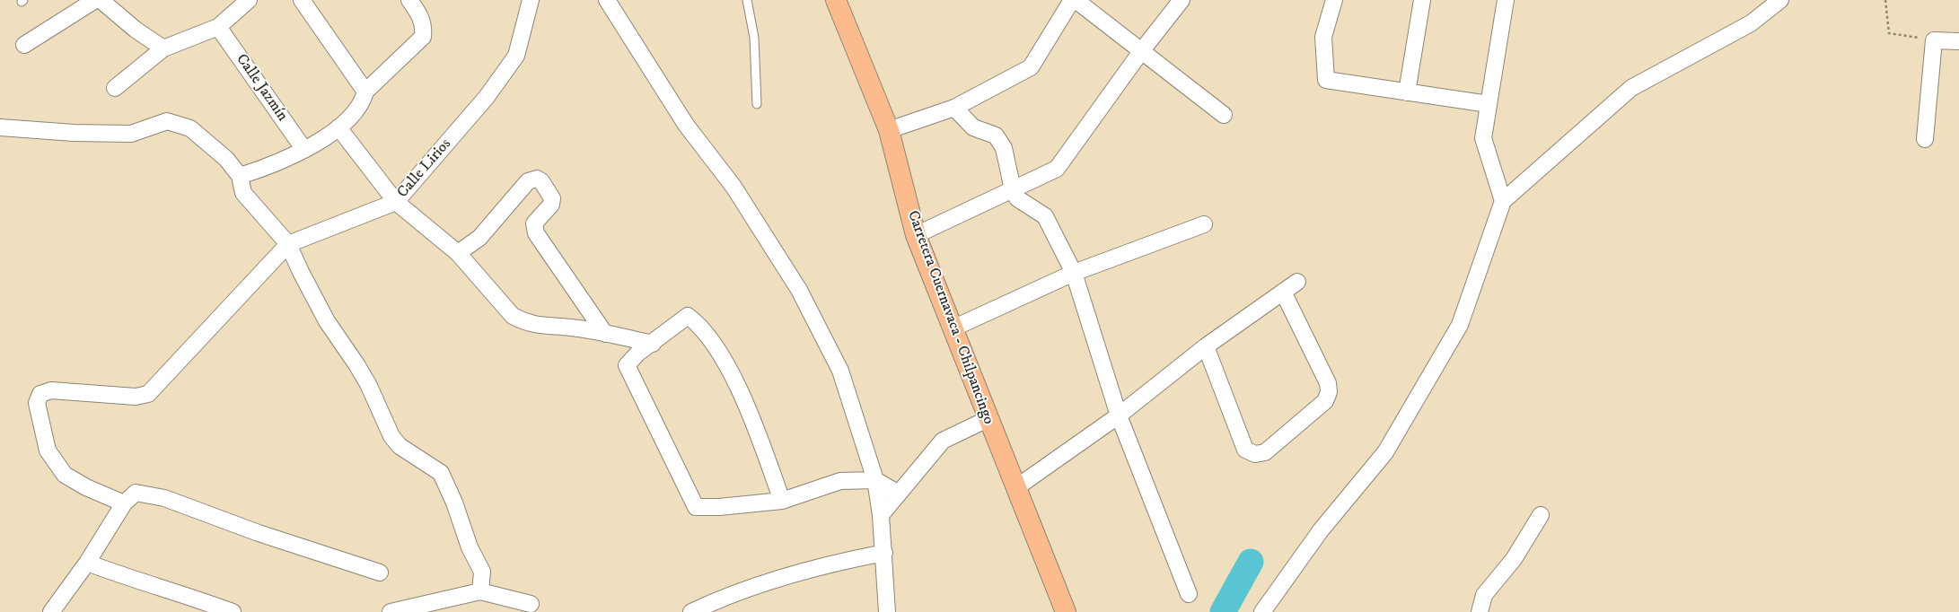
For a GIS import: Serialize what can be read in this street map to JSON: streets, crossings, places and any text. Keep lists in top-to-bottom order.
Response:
{
  "streets": {
    "main road": ["Carretera Cuernavaca - Chilpancingo"],
    "street": ["Calle Jazmín", "Calle Lirios"]
  }
}
